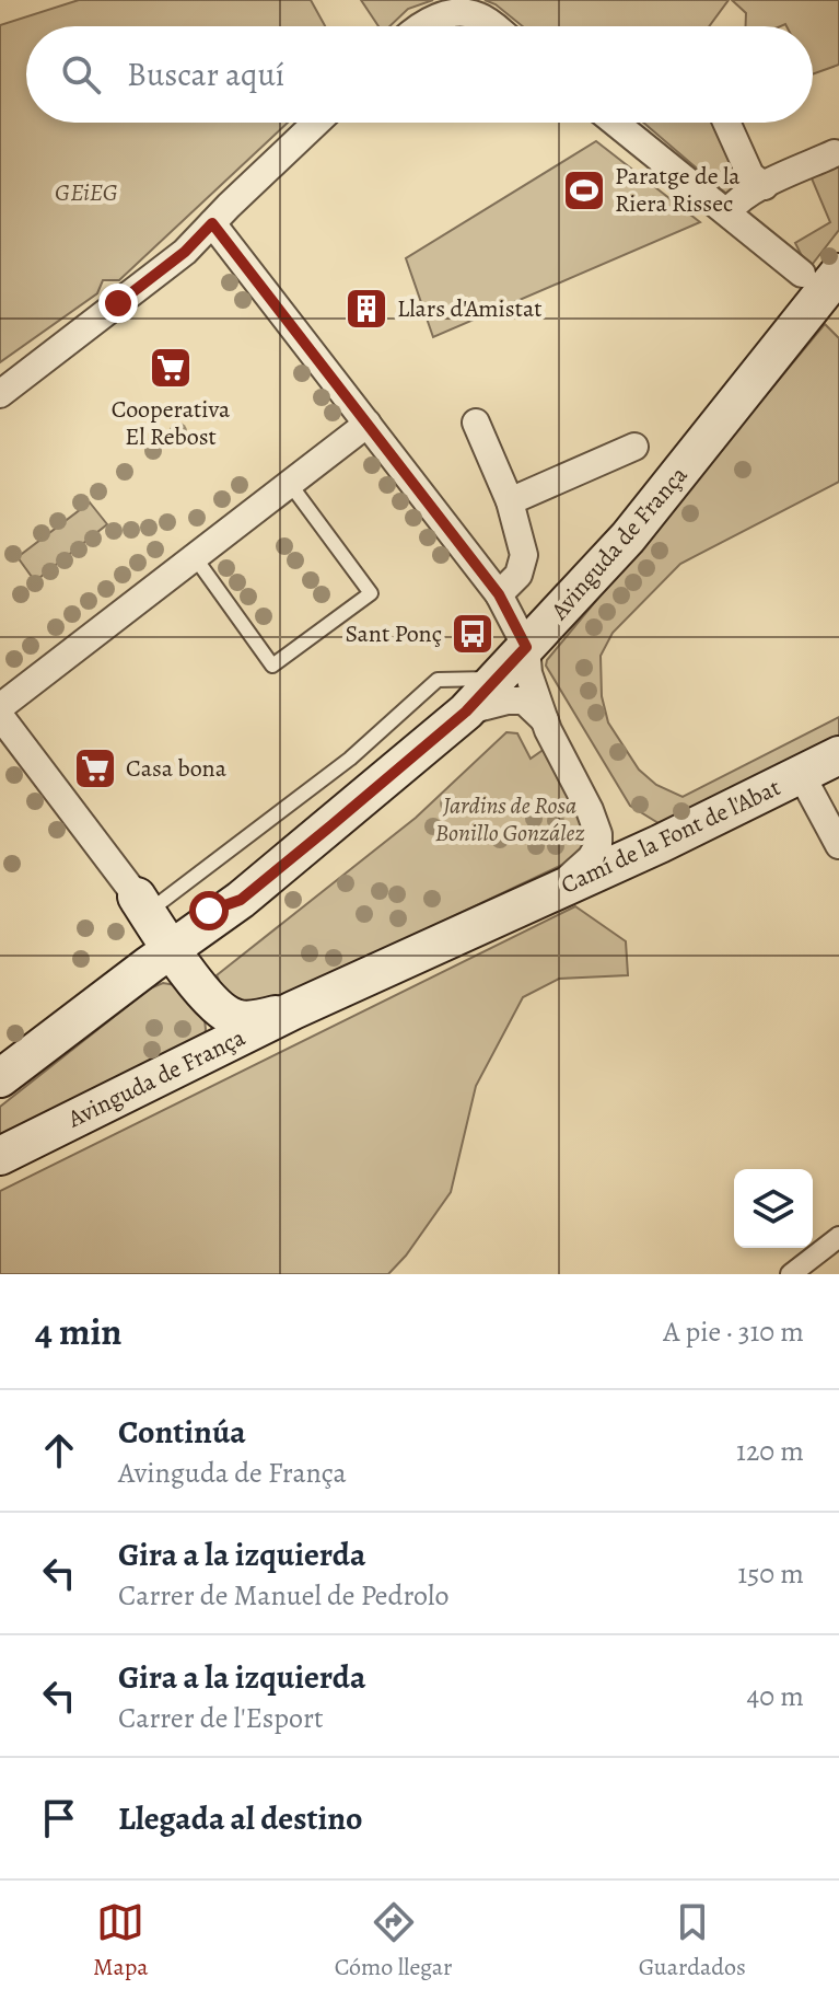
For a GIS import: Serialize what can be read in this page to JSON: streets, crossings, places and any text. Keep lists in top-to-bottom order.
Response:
{
  "streets": {
    "main road": ["Avinguda de França", "Camí de la Font de l'Abat"]
  },
  "crossings": [
    ["Avinguda de França", "Camí de la Font de l'Abat"]
  ],
  "parks": ["GEiEG", "Jardins de Rosa Bonillo González"],
  "places": {
    "sports": ["Paratge de la Riera Rissec"],
    "building": ["Llars d'Amistat"],
    "supermarket": ["Cooperativa El Rebost", "Casa bona"],
    "bus stop": ["Sant Ponç"]
  },
  "page": {
    "search": "Buscar aquí",
    "heading": ["4 min", "A pie · 310 m"],
    "list": [
      ["Continúa", "Avinguda de França", "120 m"],
      ["Gira a la izquierda", "Carrer de Manuel de Pedrolo", "150 m"],
      ["Gira a la izquierda", "Carrer de l'Esport", "40 m"],
      "Llegada al destino"
    ],
    "nav": ["Mapa", "Cómo llegar", "Guardados"]
  }
}
